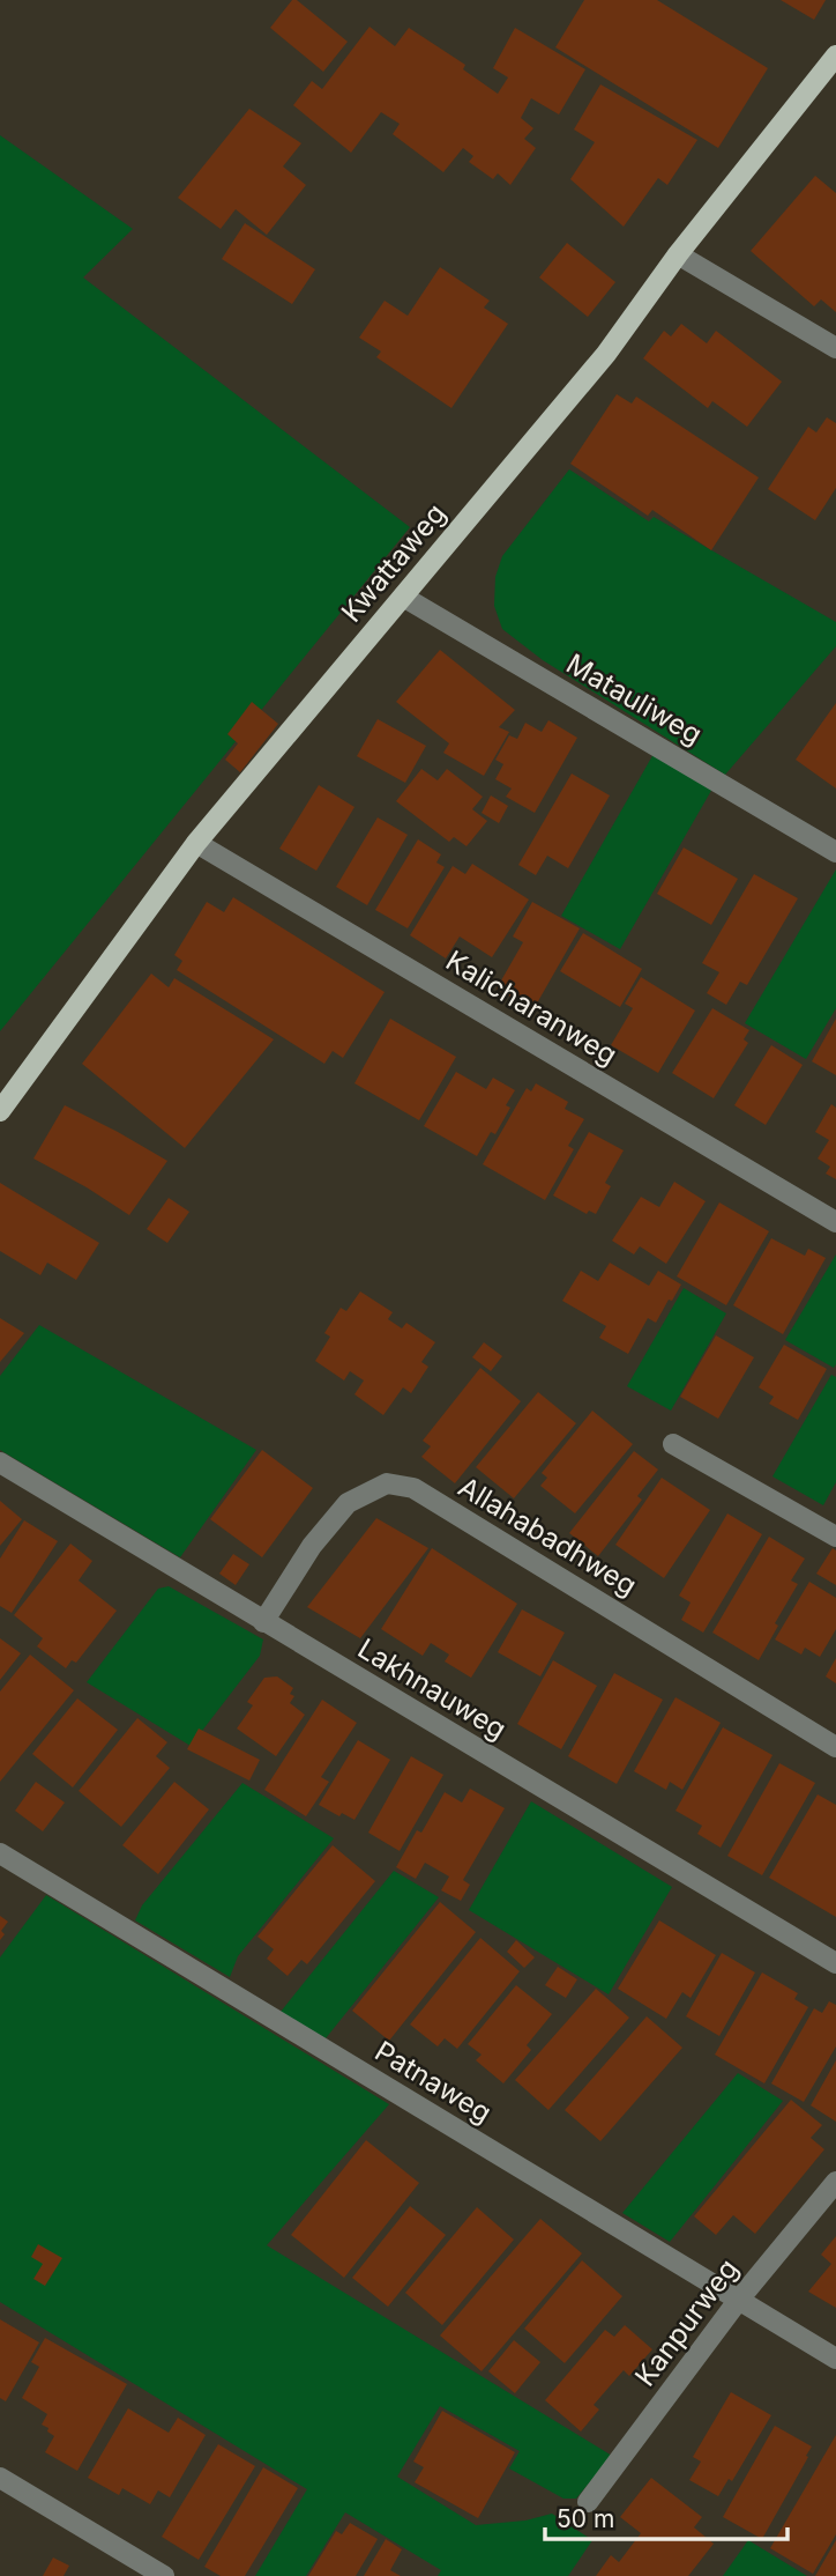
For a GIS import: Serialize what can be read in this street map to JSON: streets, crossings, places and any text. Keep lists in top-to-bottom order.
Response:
{
  "streets": {
    "main road": ["Kwattaweg"],
    "street": [
      "Matauliweg",
      "Kalicharanweg",
      "Allahabadhweg",
      "Lakhnauweg",
      "Patnaweg",
      "Kanpurweg"
    ]
  },
  "crossings": [
    ["Kwattaweg", "Matauliweg"],
    ["Kwattaweg", "Kalicharanweg"],
    ["Allahabadhweg", "Lakhnauweg"],
    ["Patnaweg", "Kanpurweg"]
  ],
  "scale_bar": "50 m"
}
